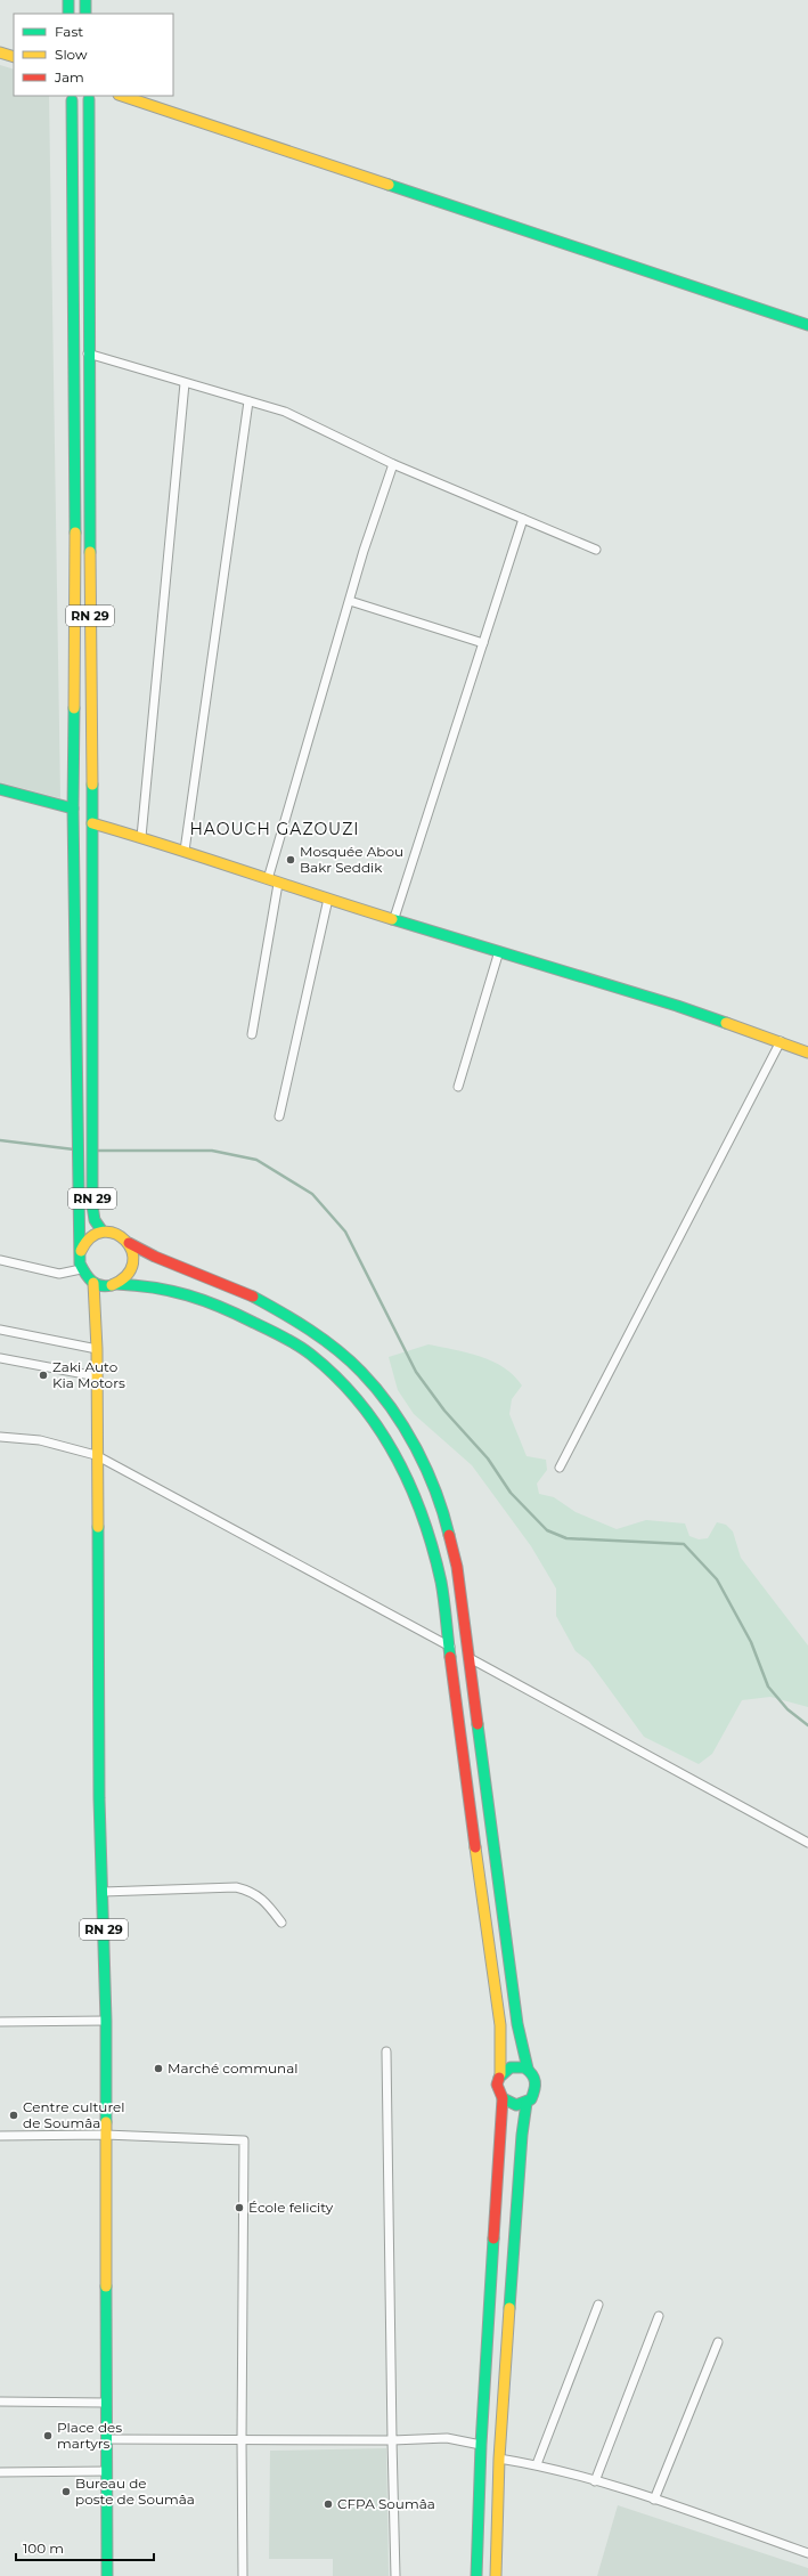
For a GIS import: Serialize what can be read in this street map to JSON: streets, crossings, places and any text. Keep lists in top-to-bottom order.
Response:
{
  "streets": {
    "main road": ["RN 29"]
  },
  "districts": ["HAOUCH GAZOUZI"],
  "places": [
    "Mosquée Abou Bakr Seddik",
    "Zaki Auto Kia Motors",
    "Marché communal",
    "Centre culturel de Soumâa",
    "École felicity",
    "Place des martyrs",
    "Bureau de poste de Soumâa",
    "CFPA Soumâa"
  ],
  "legend": ["Fast", "Slow", "Jam"],
  "scale_bar": "100 m"
}
